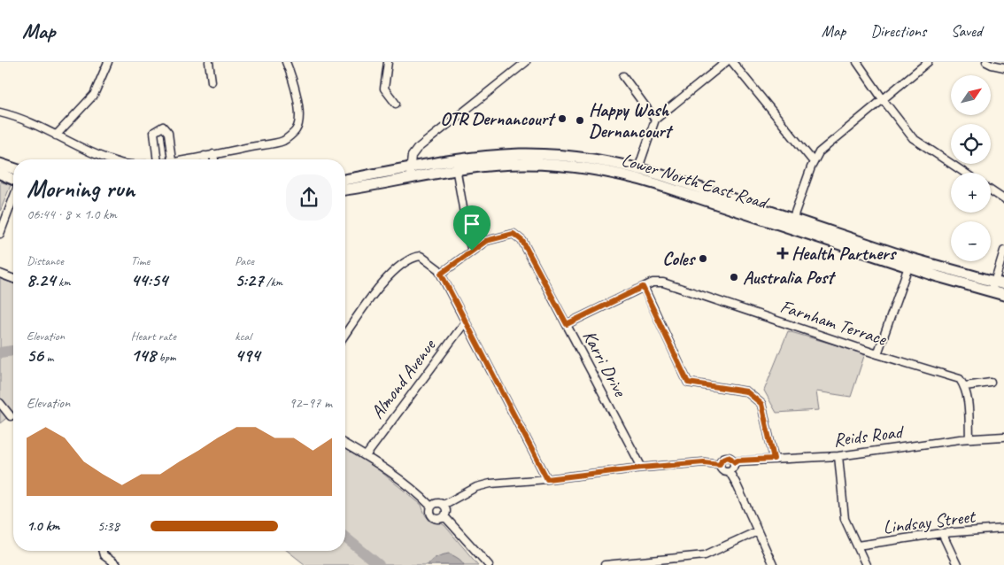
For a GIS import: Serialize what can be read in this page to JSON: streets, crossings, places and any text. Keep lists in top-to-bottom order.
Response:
{
  "streets": {
    "main road": ["Lower North East Road"],
    "street": [
      "Farnham Terrace",
      "Karri Drive",
      "Almond Avenue",
      "Reids Road",
      "Lindsay Street"
    ]
  },
  "crossings": [
    ["Farnham Terrace", "Karri Drive"]
  ],
  "places": {
    "other": [
      "OTR Dernancourt",
      "Happy Wash Dernancourt",
      "Coles",
      "Australia Post"
    ],
    "health": ["Health Partners"]
  },
  "north": "top right",
  "page": {
    "header": "Map",
    "nav": ["Map", "Directions", "Saved"],
    "map_buttons": ["+", "−"],
    "heading": ["Morning run", "06:44 · 8 × 1.0 km"],
    "stats": [
      ["Distance", "8.24 km"],
      ["Time", "44:54"],
      ["Pace", "5:27 /km"],
      ["Elevation", "56 m"],
      ["Heart rate", "148 bpm"],
      ["kcal", "494"]
    ],
    "chart": ["Elevation", "92–97 m"],
    "list": [
      {
        "name": "1.0 km",
        "note": "5:38"
      }
    ]
  }
}
